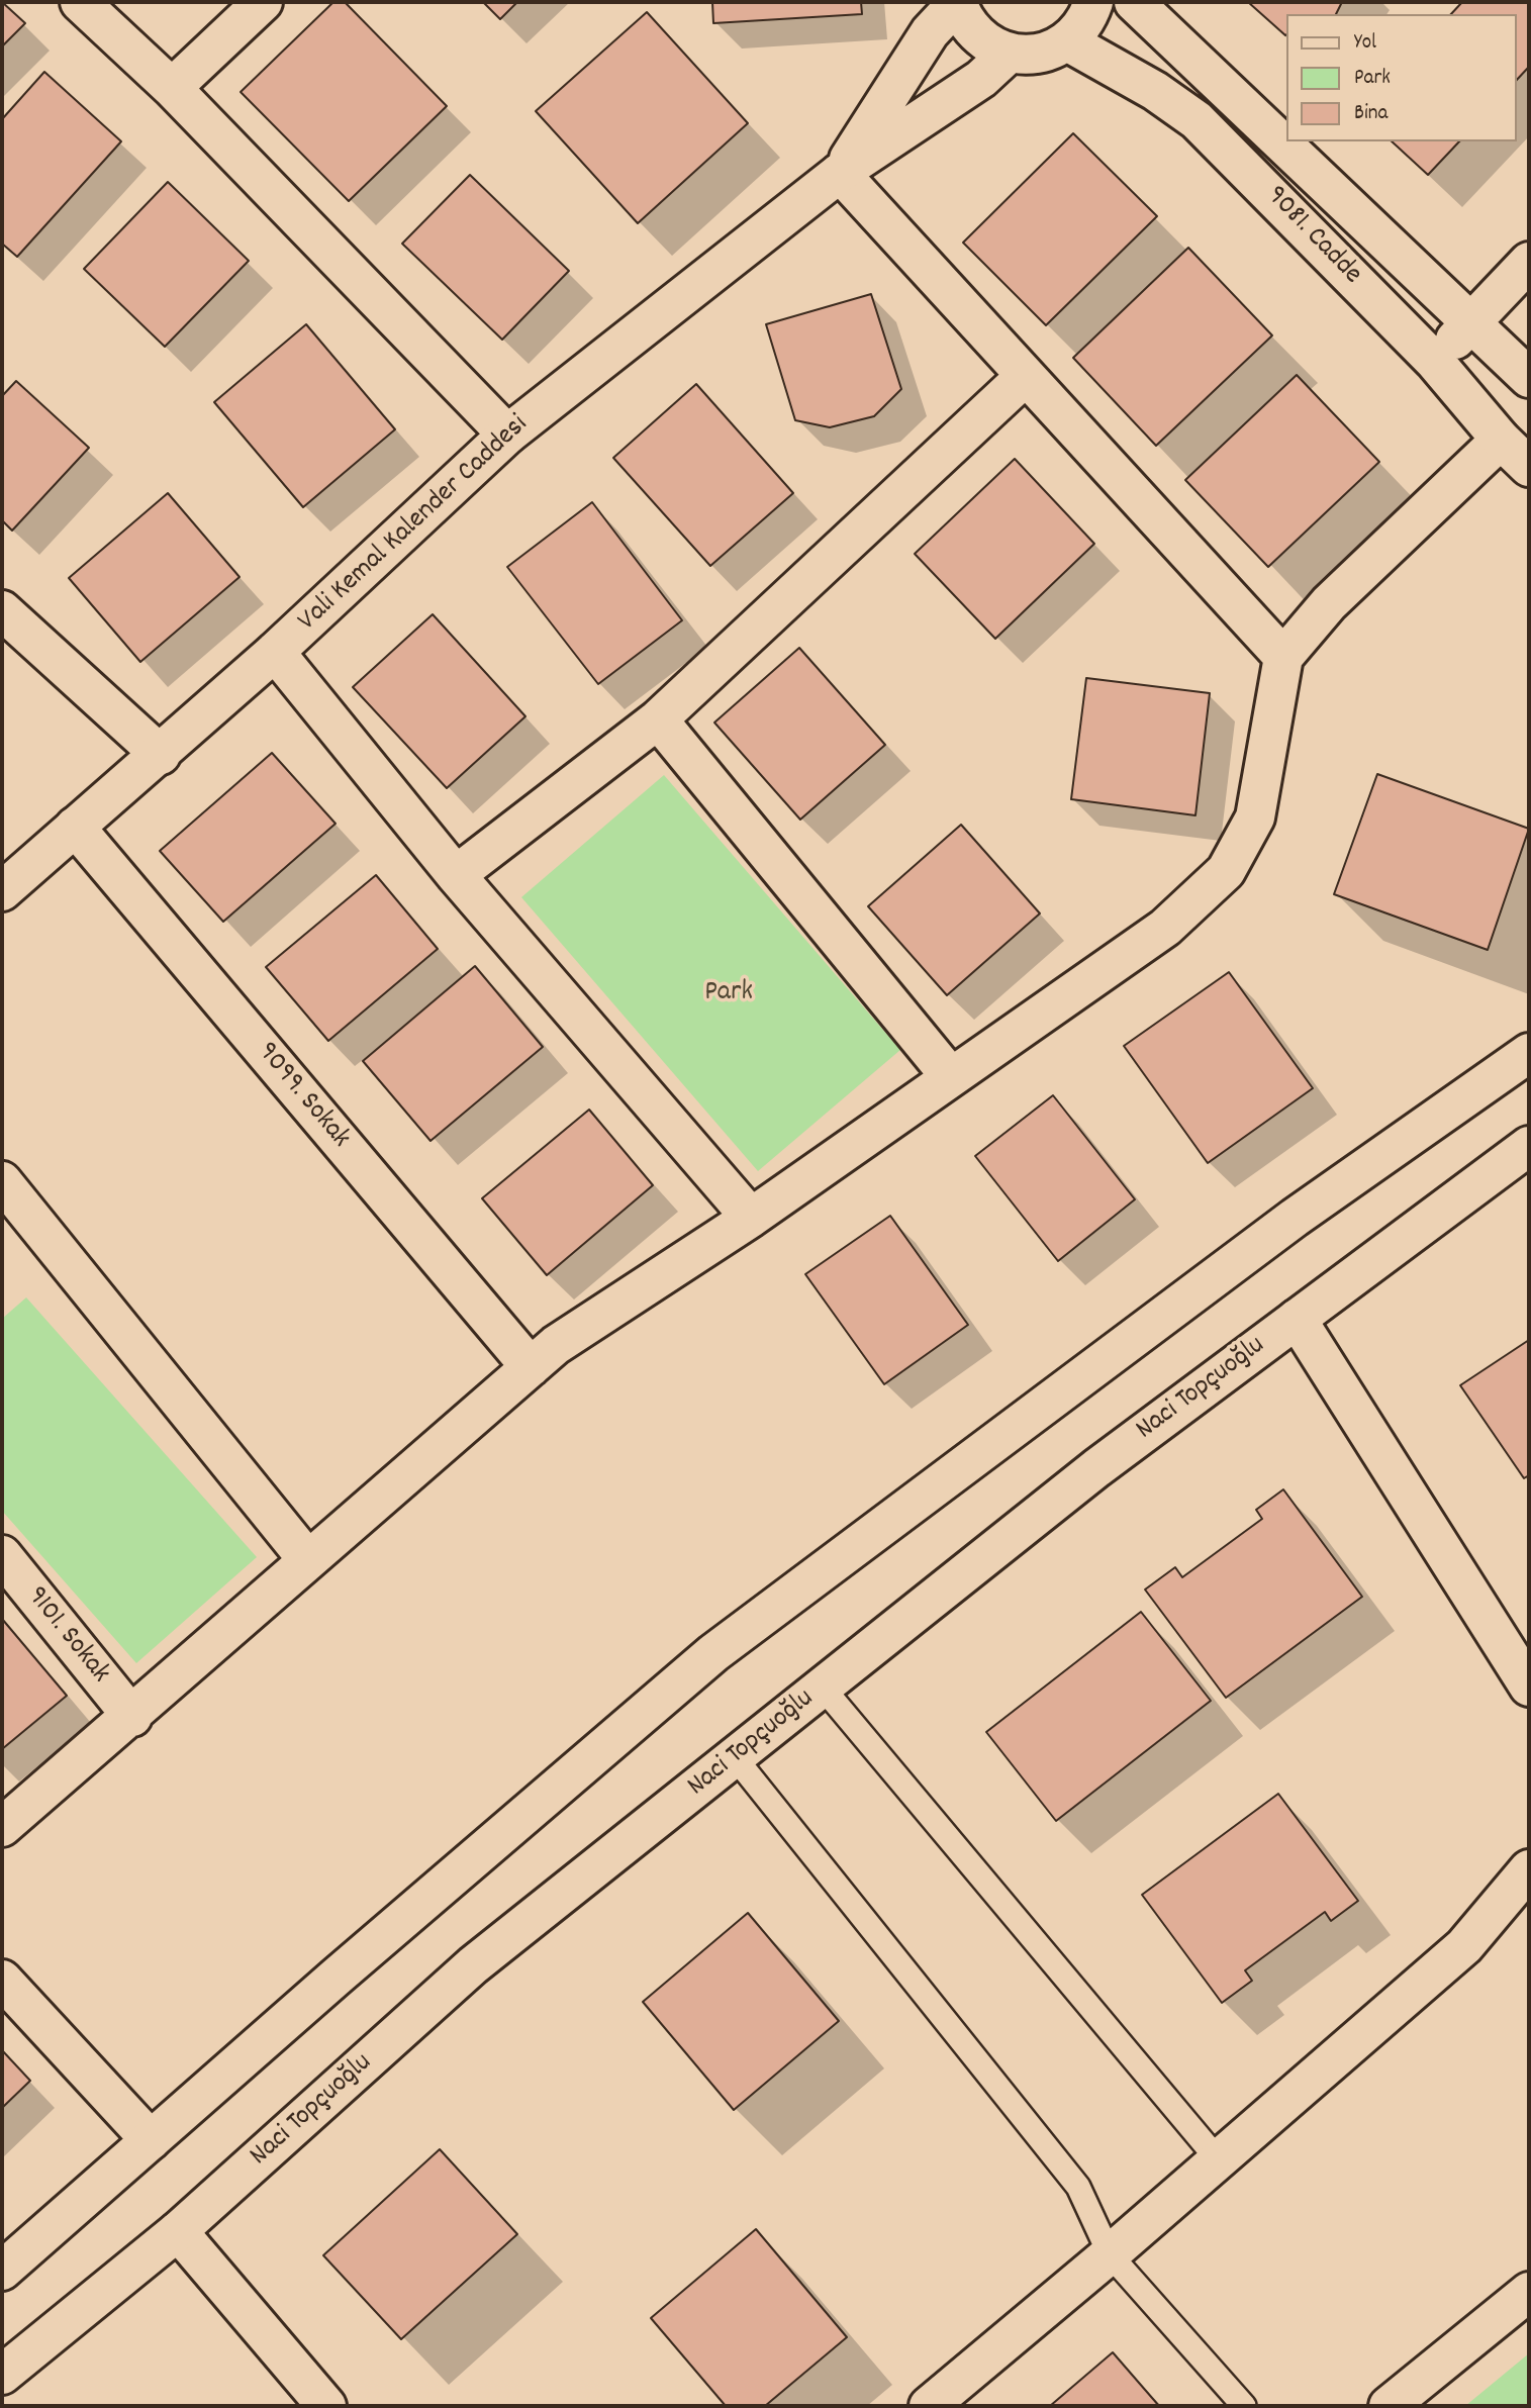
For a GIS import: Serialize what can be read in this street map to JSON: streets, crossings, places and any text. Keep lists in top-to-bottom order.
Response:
{
  "streets": {
    "street": [
      "9081. Cadde",
      "Vali Kemal Kalender Caddesi",
      "9099. Sokak",
      "Naci Topçuoğlu",
      "9101. Sokak"
    ]
  },
  "crossings": [
    ["Vali Kemal Kalender Caddesi", "9099. Sokak"]
  ],
  "parks": ["Park"],
  "legend": ["Yol", "Park", "Bina"]
}
